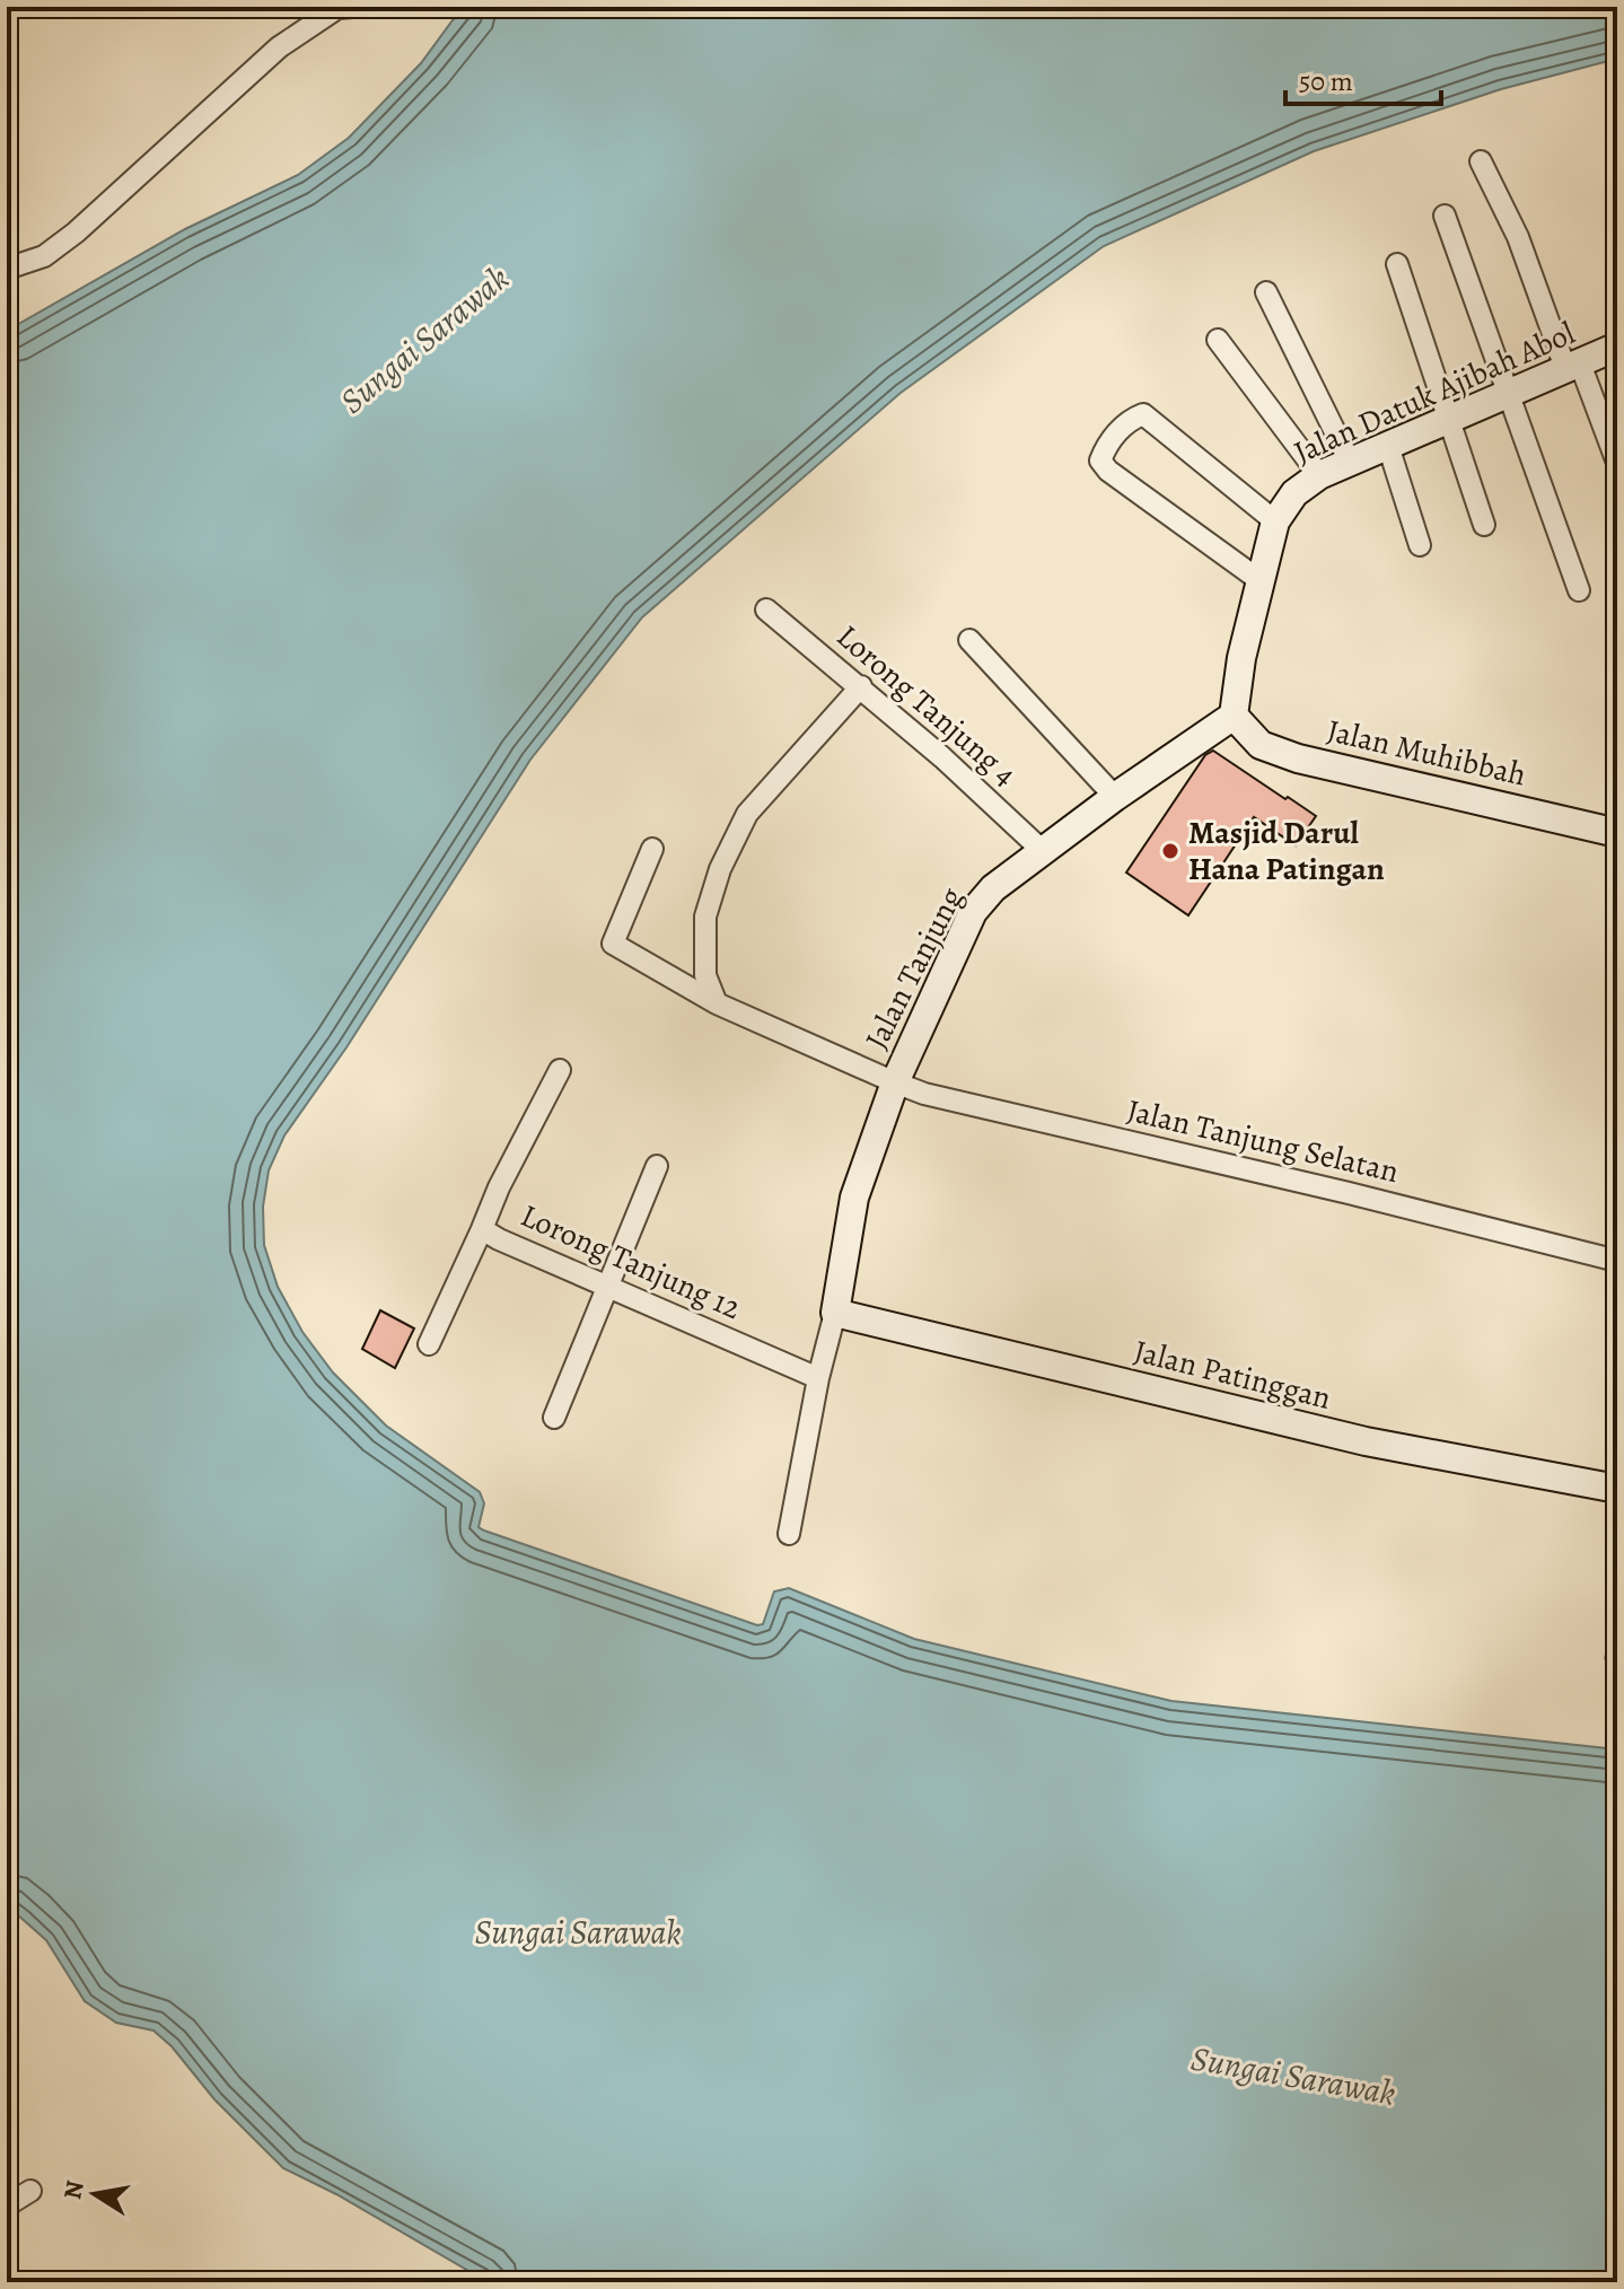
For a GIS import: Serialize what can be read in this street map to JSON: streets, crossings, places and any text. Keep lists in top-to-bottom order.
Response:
{
  "streets": {
    "main road": [
      "Jalan Datuk Ajibah Abol",
      "Jalan Muhibbah",
      "Jalan Tanjung",
      "Jalan Patinggan"
    ],
    "street": ["Lorong Tanjung 4", "Jalan Tanjung Selatan", "Lorong Tanjung 12"]
  },
  "crossings": [
    ["Jalan Datuk Ajibah Abol", "Jalan Muhibbah"],
    ["Jalan Datuk Ajibah Abol", "Jalan Tanjung"],
    ["Lorong Tanjung 4", "Jalan Tanjung"],
    ["Jalan Muhibbah", "Jalan Tanjung"],
    ["Jalan Tanjung", "Jalan Tanjung Selatan"],
    ["Jalan Tanjung", "Jalan Patinggan"]
  ],
  "water": ["Sungai Sarawak"],
  "places": ["Masjid Darul Hana Patingan"],
  "scale_bar": "50 m",
  "north": "left"
}
